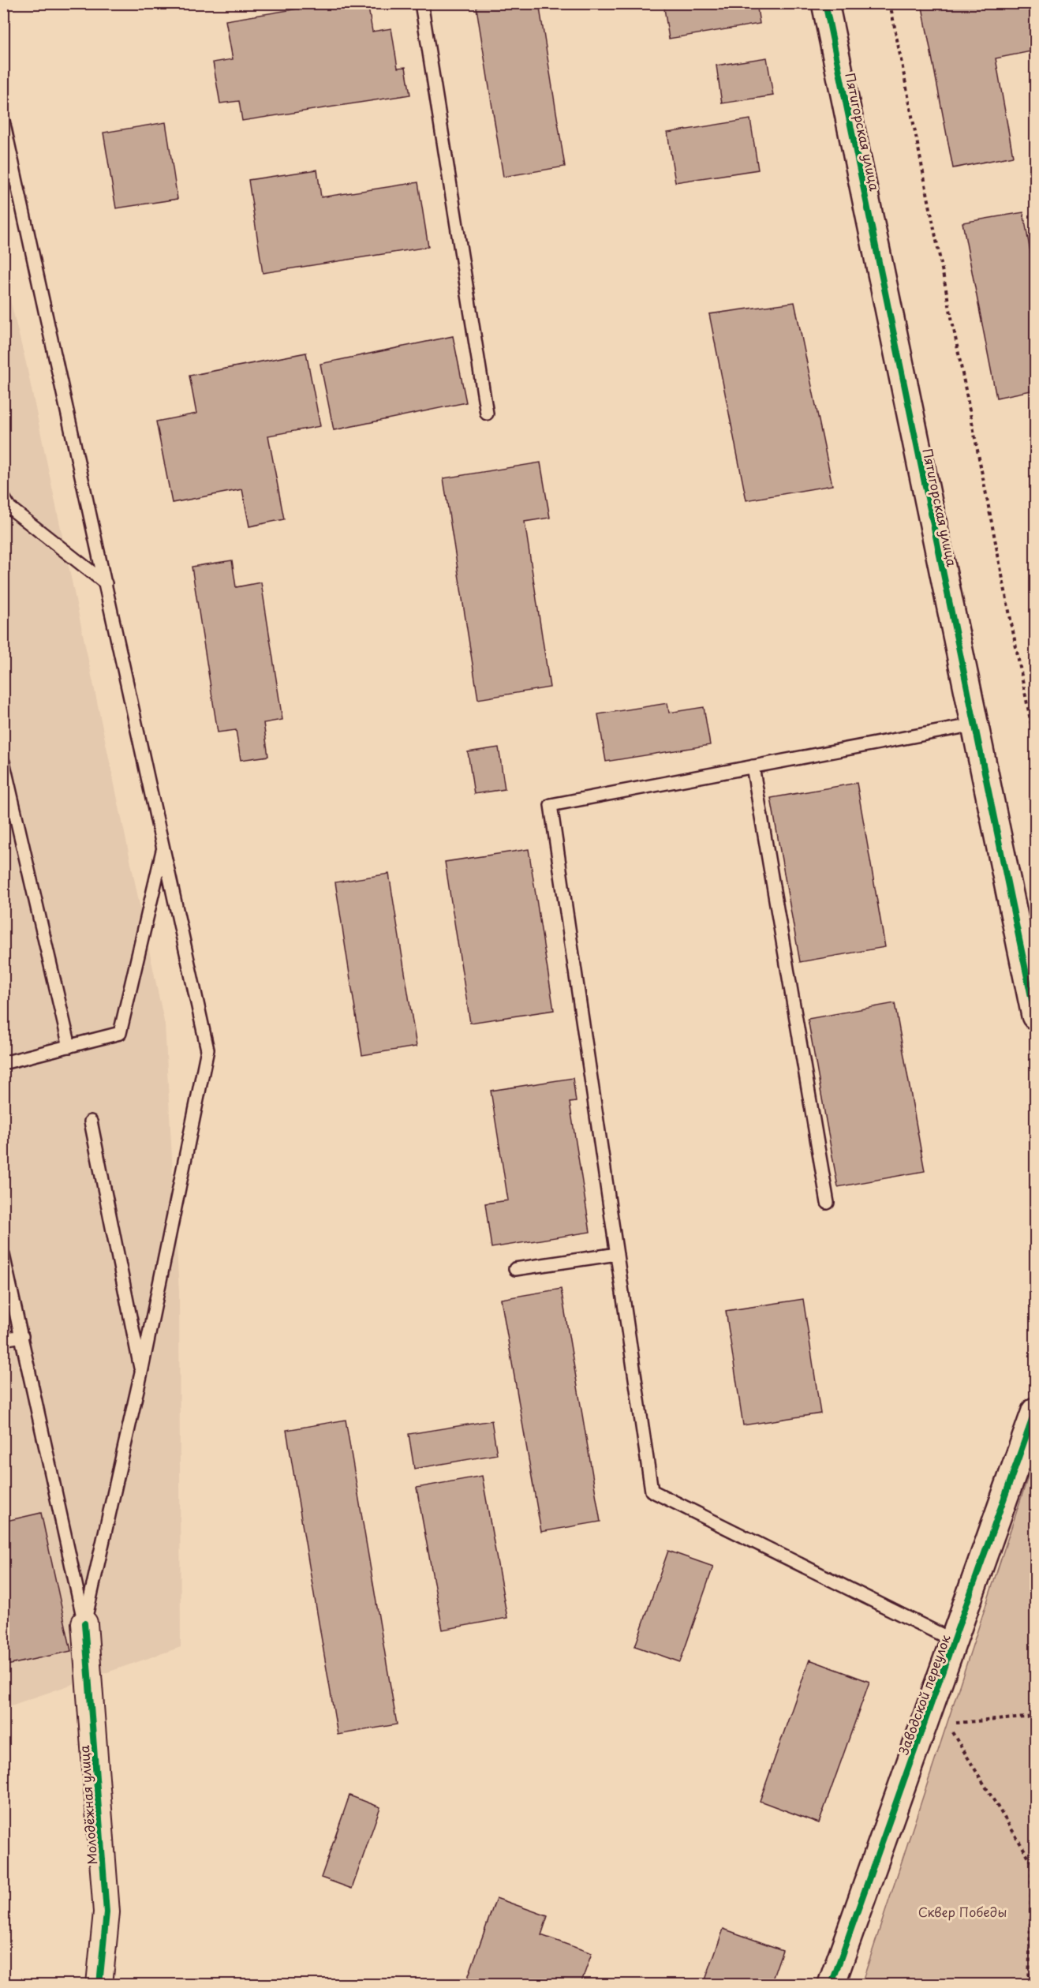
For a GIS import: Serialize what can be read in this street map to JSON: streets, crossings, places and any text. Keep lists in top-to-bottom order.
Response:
{
  "streets": {
    "street": ["Пятигорская улица", "Заводской переулок", "Молодёжная улица"]
  },
  "parks": ["Сквер Победы"]
}
